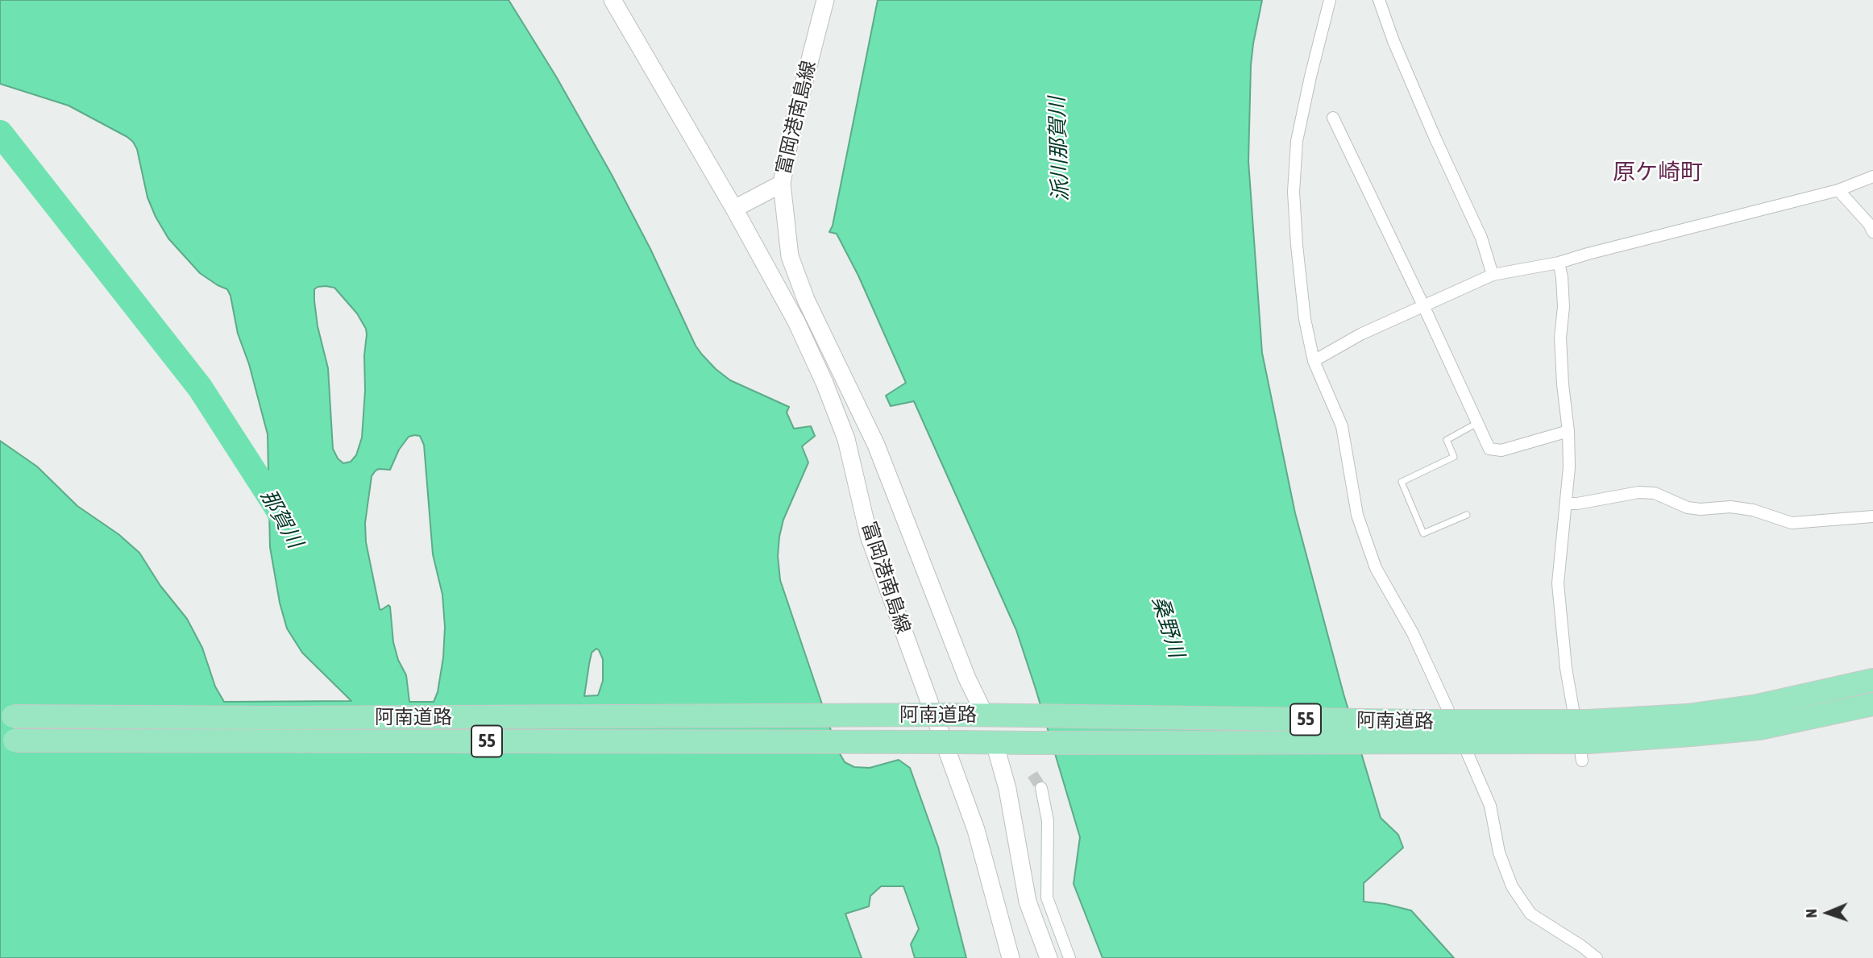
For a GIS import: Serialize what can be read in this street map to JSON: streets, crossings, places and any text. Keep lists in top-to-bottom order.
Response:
{
  "streets": {
    "highway": ["阿南道路", "55"],
    "main road": ["富岡港南島線"]
  },
  "districts": ["原ケ崎町"],
  "water": ["派川那賀川", "那賀川", "桑野川"],
  "north": "left"
}
